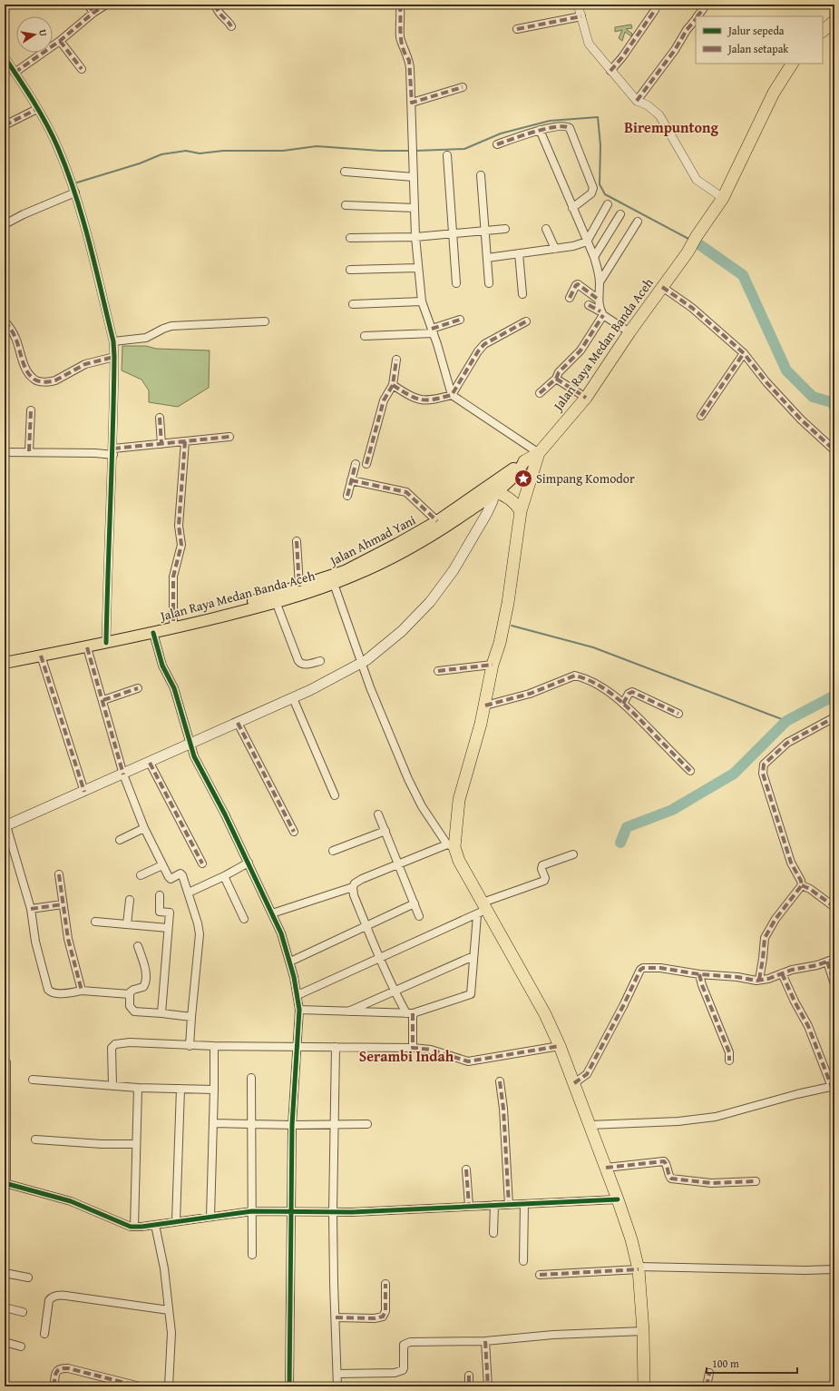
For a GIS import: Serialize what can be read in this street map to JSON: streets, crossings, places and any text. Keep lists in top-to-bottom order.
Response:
{
  "streets": {
    "highway": ["Jalan Raya Medan Banda Aceh"],
    "main road": ["Jalan Ahmad Yani"]
  },
  "crossings": [
    ["Jalan Raya Medan Banda Aceh", "Jalan Ahmad Yani"]
  ],
  "districts": ["Birempuntong", "Serambi Indah"],
  "places": {
    "place": ["Simpang Komodor"]
  },
  "legend": ["Jalur sepeda", "Jalan setapak"],
  "scale_bar": "100 m",
  "north": "right"
}
